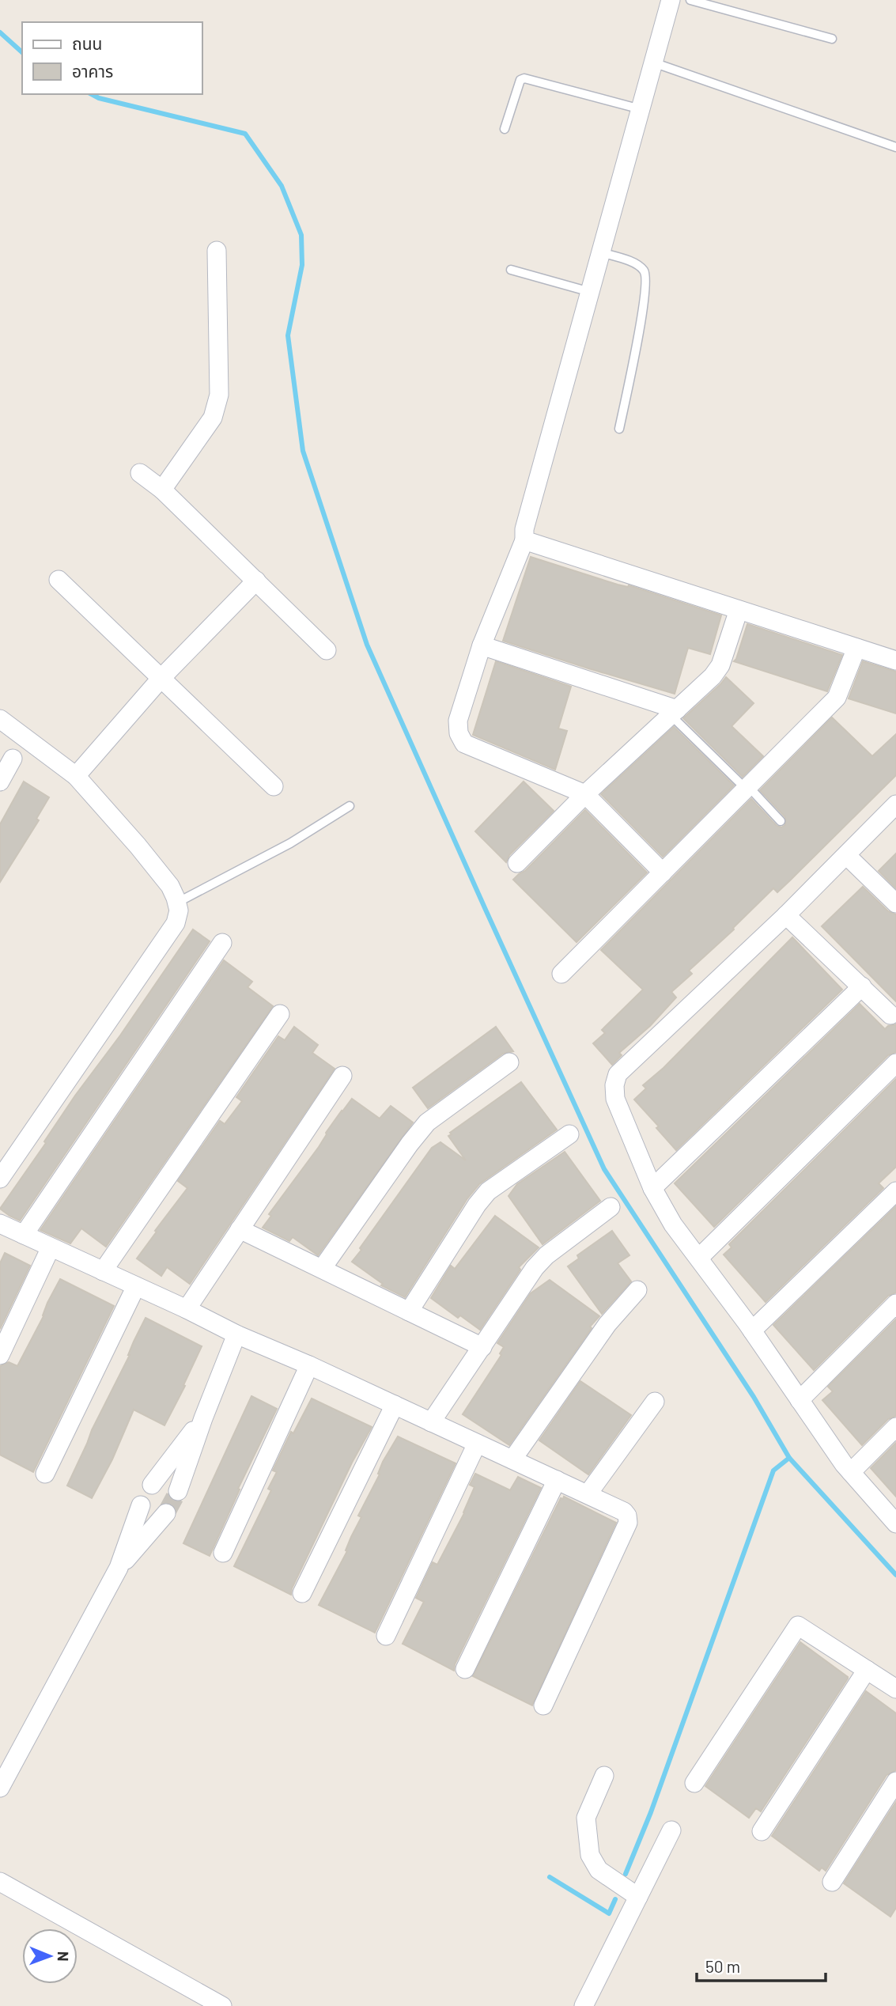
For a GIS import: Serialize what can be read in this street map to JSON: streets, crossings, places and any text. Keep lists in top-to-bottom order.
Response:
{
  "legend": ["ถนน", "อาคาร"],
  "scale_bar": "50 m",
  "north": "right"
}
